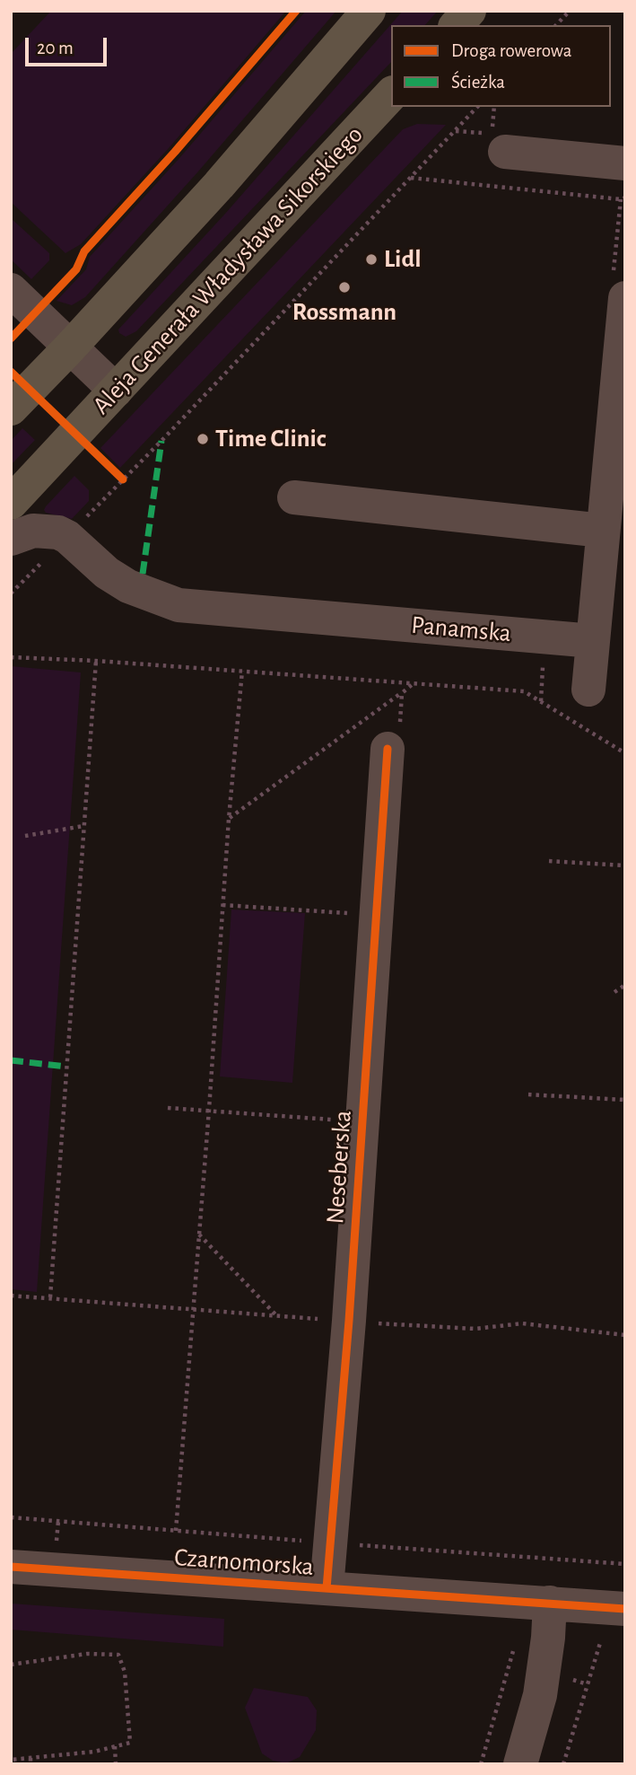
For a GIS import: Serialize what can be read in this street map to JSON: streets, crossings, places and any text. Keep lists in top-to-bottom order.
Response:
{
  "streets": {
    "main road": ["Aleja Generała Władysława Sikorskiego"],
    "street": ["Panamska", "Neseberska", "Czarnomorska"]
  },
  "crossings": [
    ["Neseberska", "Czarnomorska"]
  ],
  "places": ["Lidl", "Rossmann", "Time Clinic"],
  "legend": ["Droga rowerowa", "Ścieżka"],
  "scale_bar": "20 m"
}
